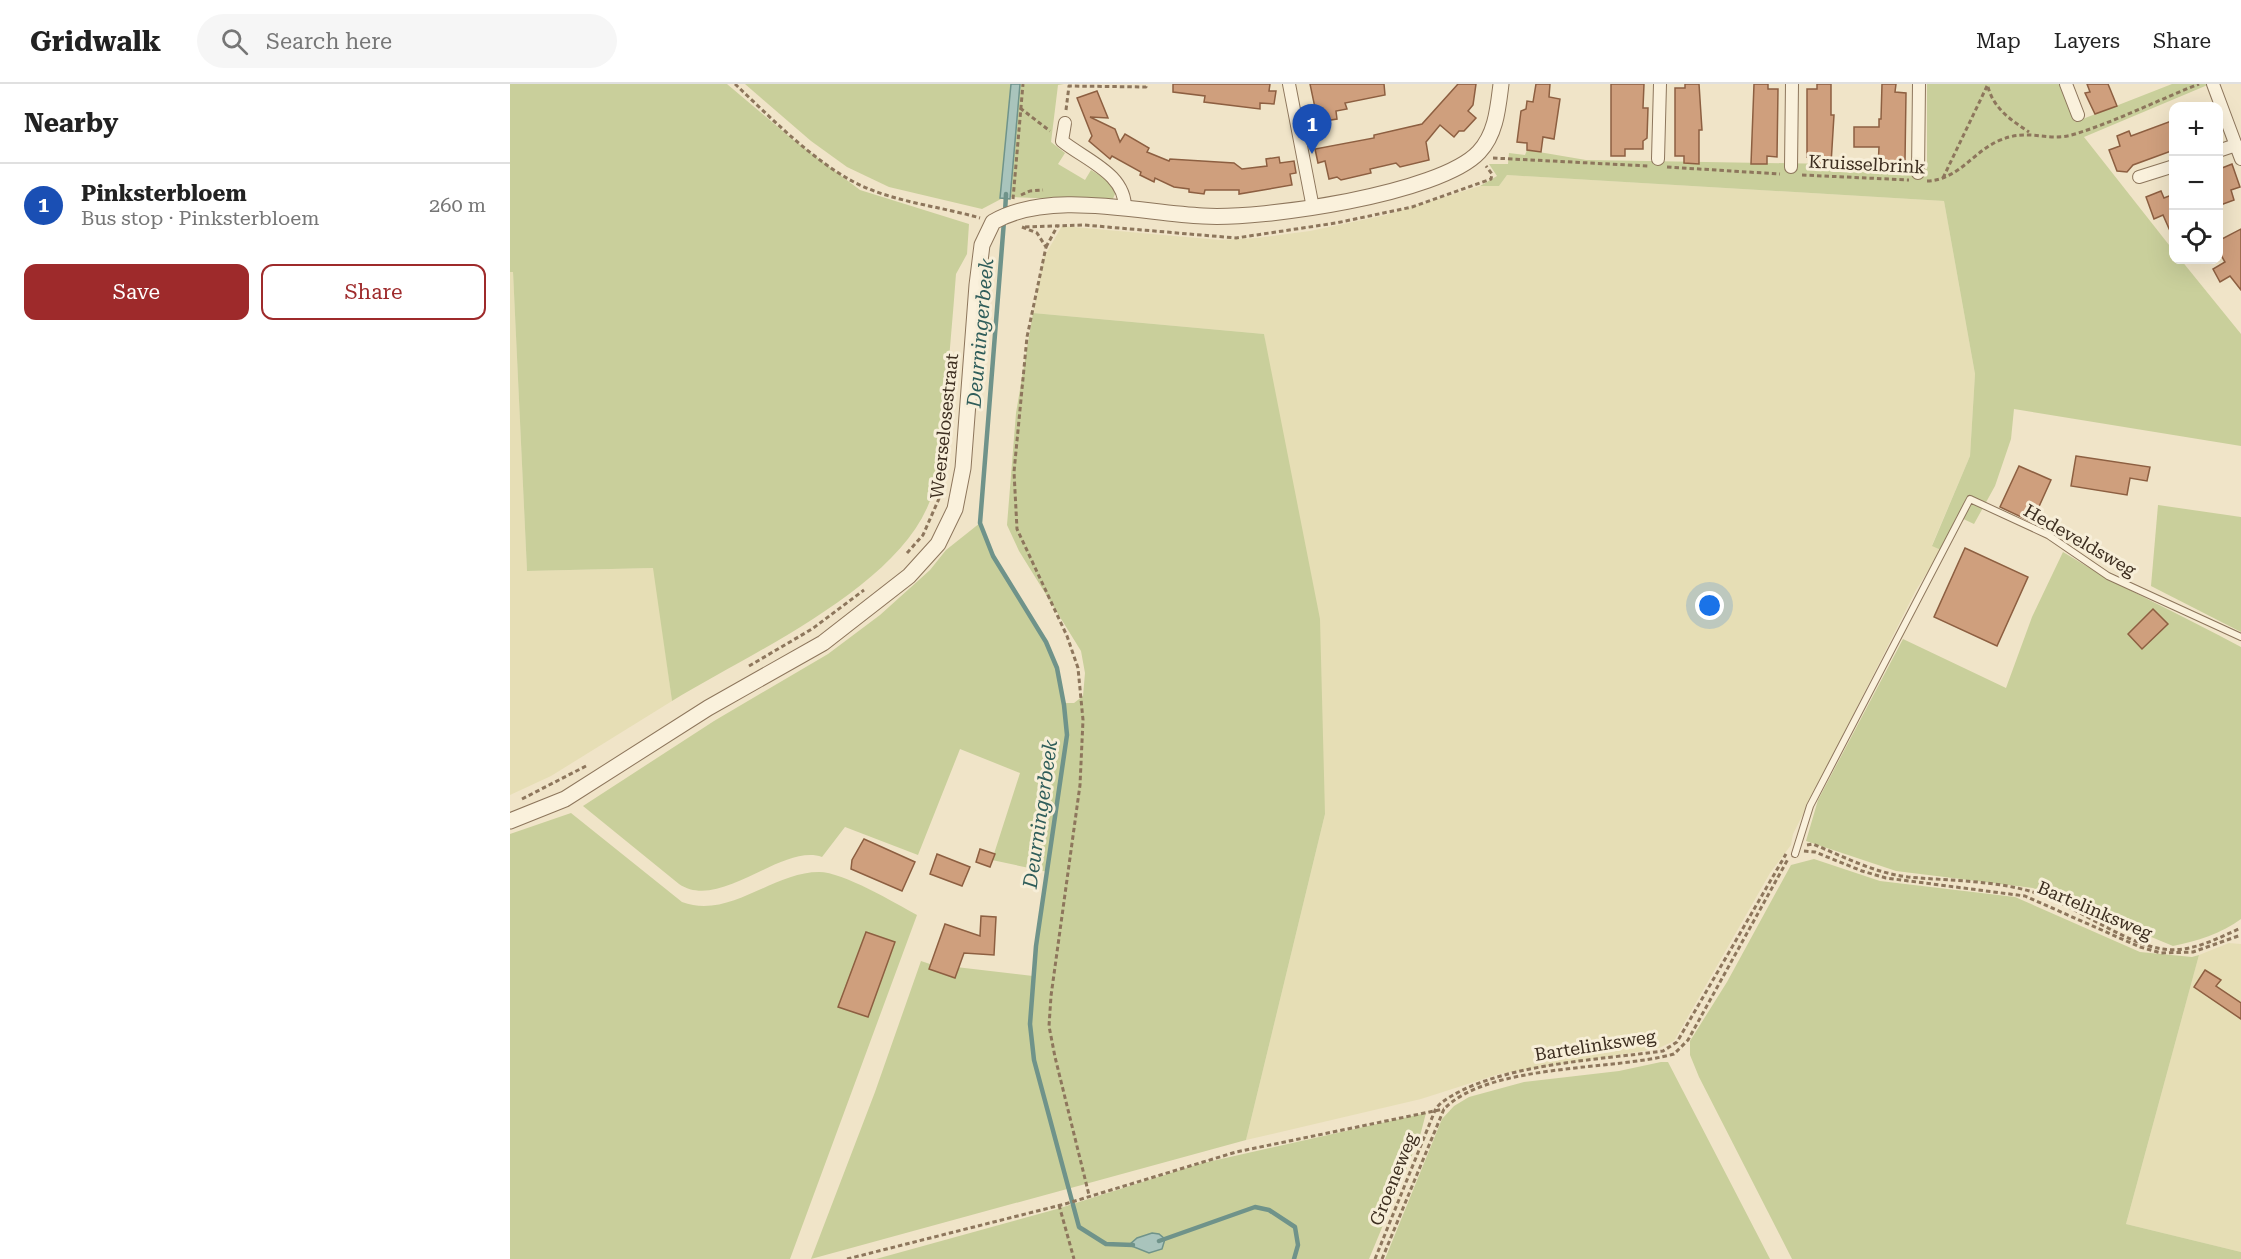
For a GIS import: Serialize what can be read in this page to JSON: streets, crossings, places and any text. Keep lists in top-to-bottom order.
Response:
{
  "streets": {
    "street": ["Weerselosestraat"],
    "lane": ["Hedeveldsweg"],
    "path": ["Kruisselbrink", "Bartelinksweg", "Groeneweg"]
  },
  "crossings": [
    ["Hedeveldsweg", "Bartelinksweg"],
    ["Bartelinksweg", "Groeneweg"]
  ],
  "water": ["Deurningerbeek"],
  "page": {
    "header": "Gridwalk",
    "search": "Search here",
    "nav": ["Map", "Layers", "Share"],
    "heading": "Nearby",
    "map_buttons": ["+", "−"],
    "pins": "1",
    "list": [
      {
        "mark": "1",
        "name": "Pinksterbloem",
        "note": "Bus stop · Pinksterbloem",
        "value": "260 m"
      }
    ],
    "buttons": ["Save", "Share"]
  }
}
